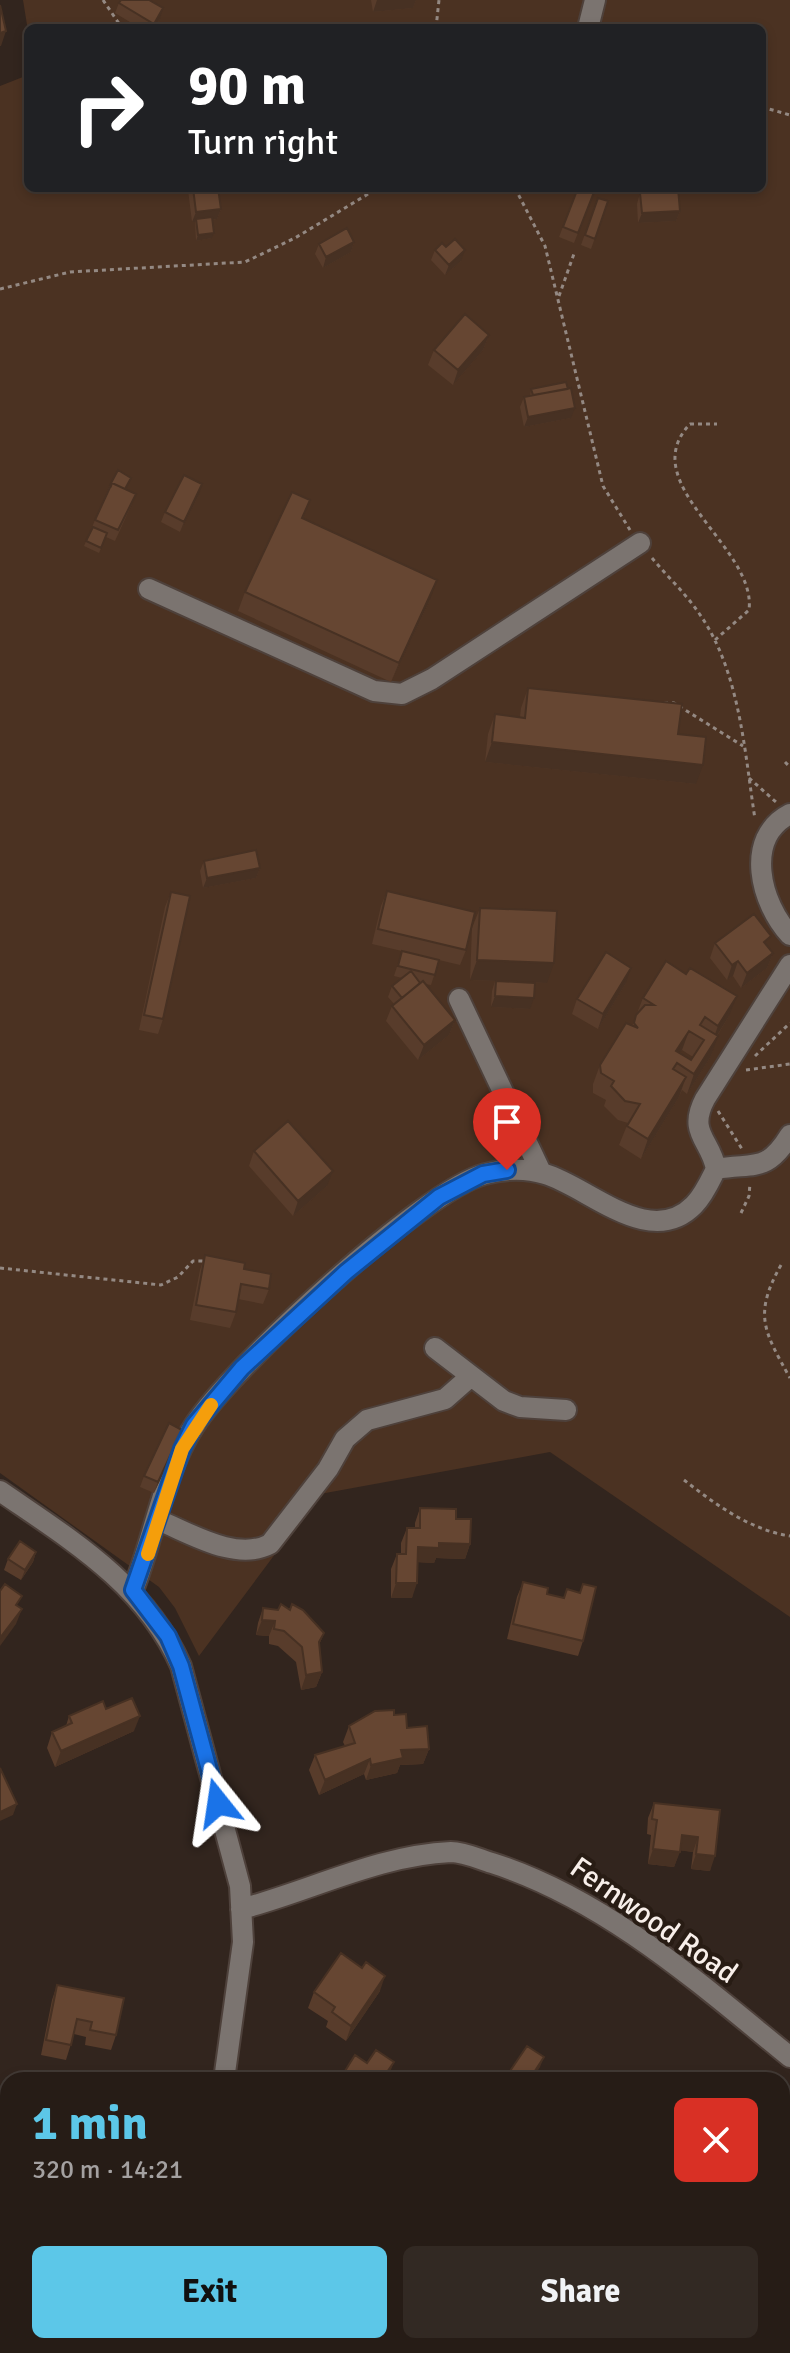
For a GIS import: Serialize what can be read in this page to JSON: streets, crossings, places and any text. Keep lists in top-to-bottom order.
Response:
{
  "streets": {
    "street": ["Fernwood Road"]
  },
  "page": {
    "turn": ["90 m", "Turn right"],
    "heading": ["1 min", "320 m · 14:21"],
    "buttons": ["Exit", "Share"]
  }
}
